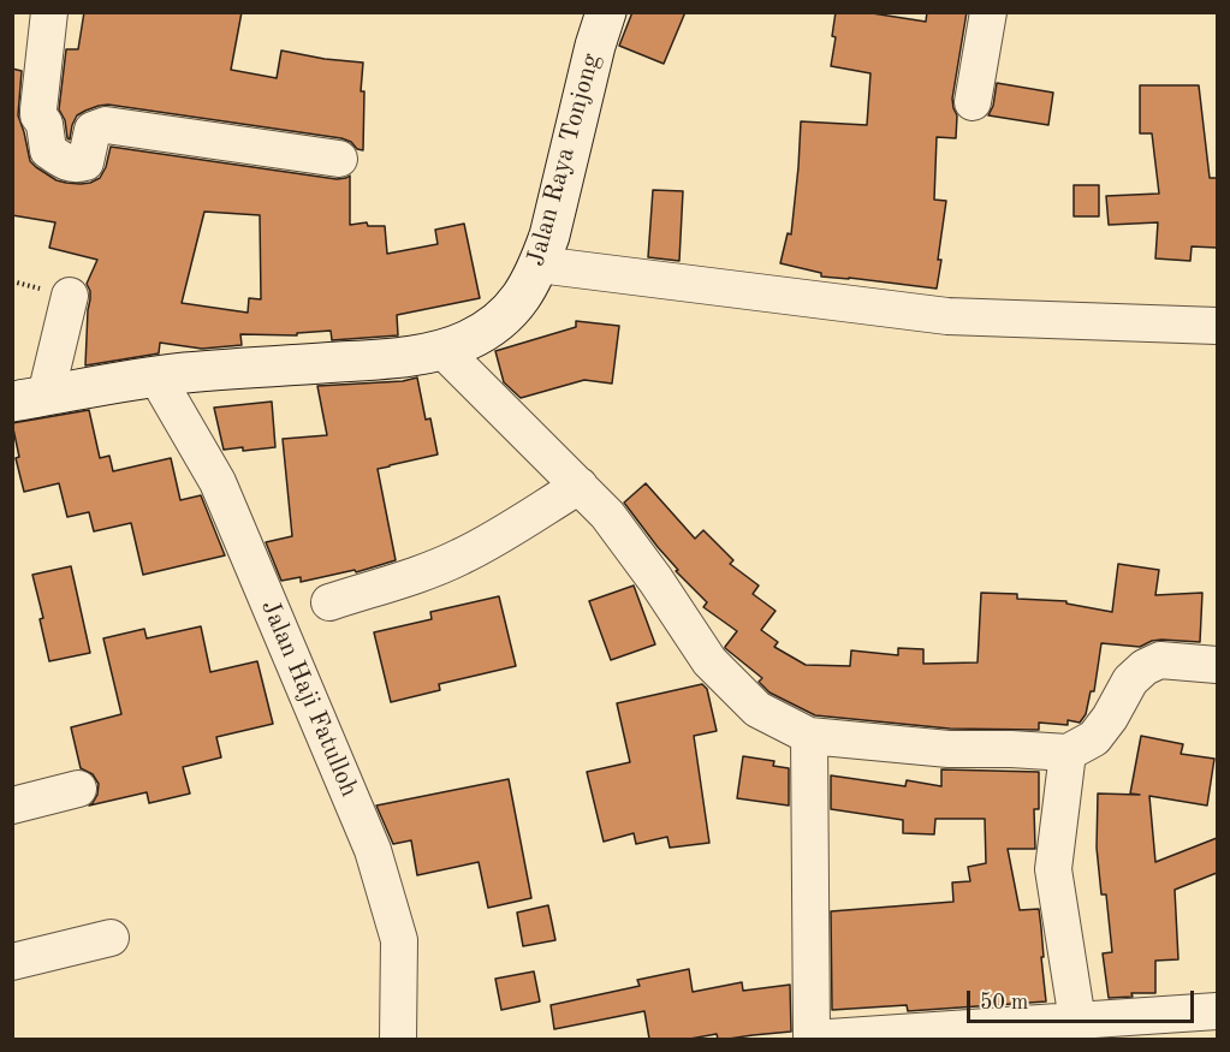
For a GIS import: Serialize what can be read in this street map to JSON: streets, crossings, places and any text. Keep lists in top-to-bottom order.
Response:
{
  "streets": {
    "main road": ["Jalan Raya Tonjong"],
    "street": ["Jalan Haji Fatulloh"]
  },
  "crossings": [
    ["Jalan Raya Tonjong", "Jalan Haji Fatulloh"]
  ],
  "scale_bar": "50 m"
}
